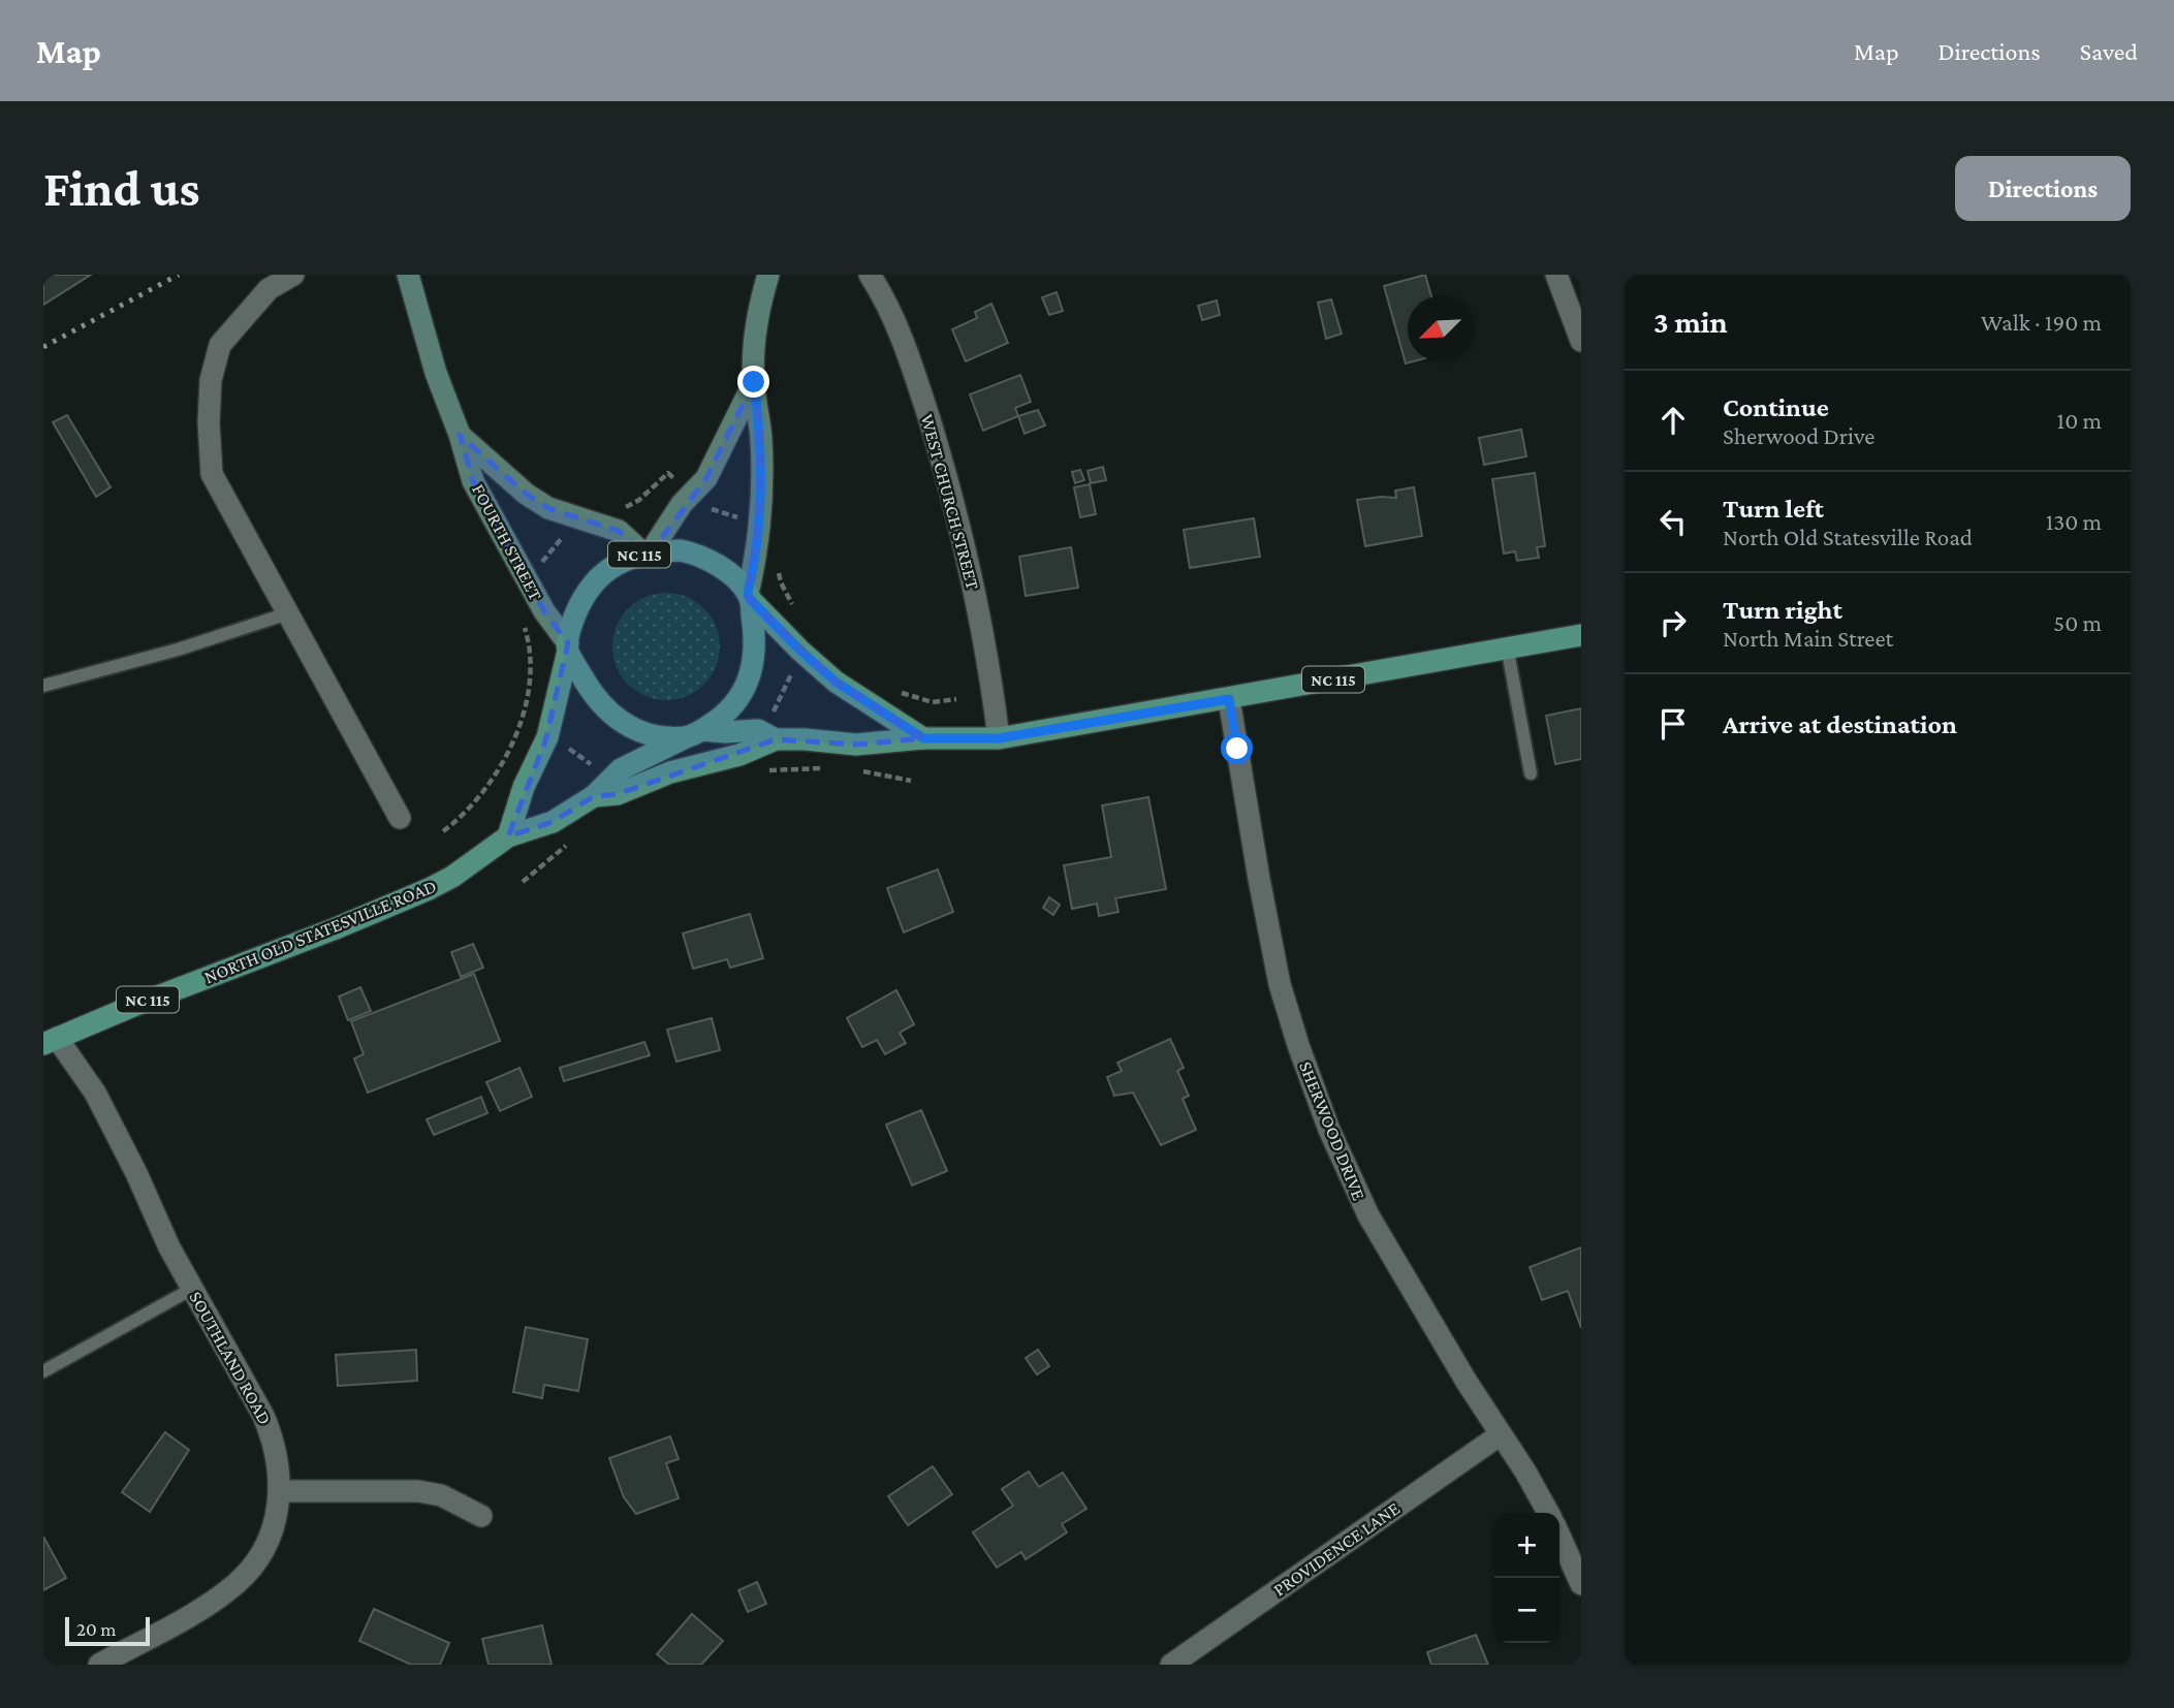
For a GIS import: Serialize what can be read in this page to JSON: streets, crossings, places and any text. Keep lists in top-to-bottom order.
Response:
{
  "streets": {
    "main road": ["NC 115", "NORTH OLD STATESVILLE ROAD"],
    "street": [
      "WEST CHURCH STREET",
      "FOURTH STREET",
      "SHERWOOD DRIVE",
      "SOUTHLAND ROAD",
      "PROVIDENCE LANE"
    ]
  },
  "crossings": [
    ["WEST CHURCH STREET", "NORTH OLD STATESVILLE ROAD"],
    ["FOURTH STREET", "NC 115"],
    ["FOURTH STREET", "NORTH OLD STATESVILLE ROAD"],
    ["NC 115", "NORTH OLD STATESVILLE ROAD"],
    ["NORTH OLD STATESVILLE ROAD", "SHERWOOD DRIVE"],
    ["NORTH OLD STATESVILLE ROAD", "SOUTHLAND ROAD"],
    ["SHERWOOD DRIVE", "PROVIDENCE LANE"]
  ],
  "scale_bar": "20 m",
  "north": "bottom left",
  "page": {
    "header": "Map",
    "nav": ["Map", "Directions", "Saved"],
    "buttons": "Directions",
    "title": "Find us",
    "heading": ["3 min", "Walk · 190 m"],
    "list": [
      ["Continue", "Sherwood Drive", "10 m"],
      ["Turn left", "North Old Statesville Road", "130 m"],
      ["Turn right", "North Main Street", "50 m"],
      "Arrive at destination"
    ],
    "map_buttons": ["+", "−"],
    "scale": "20 m"
  }
}
